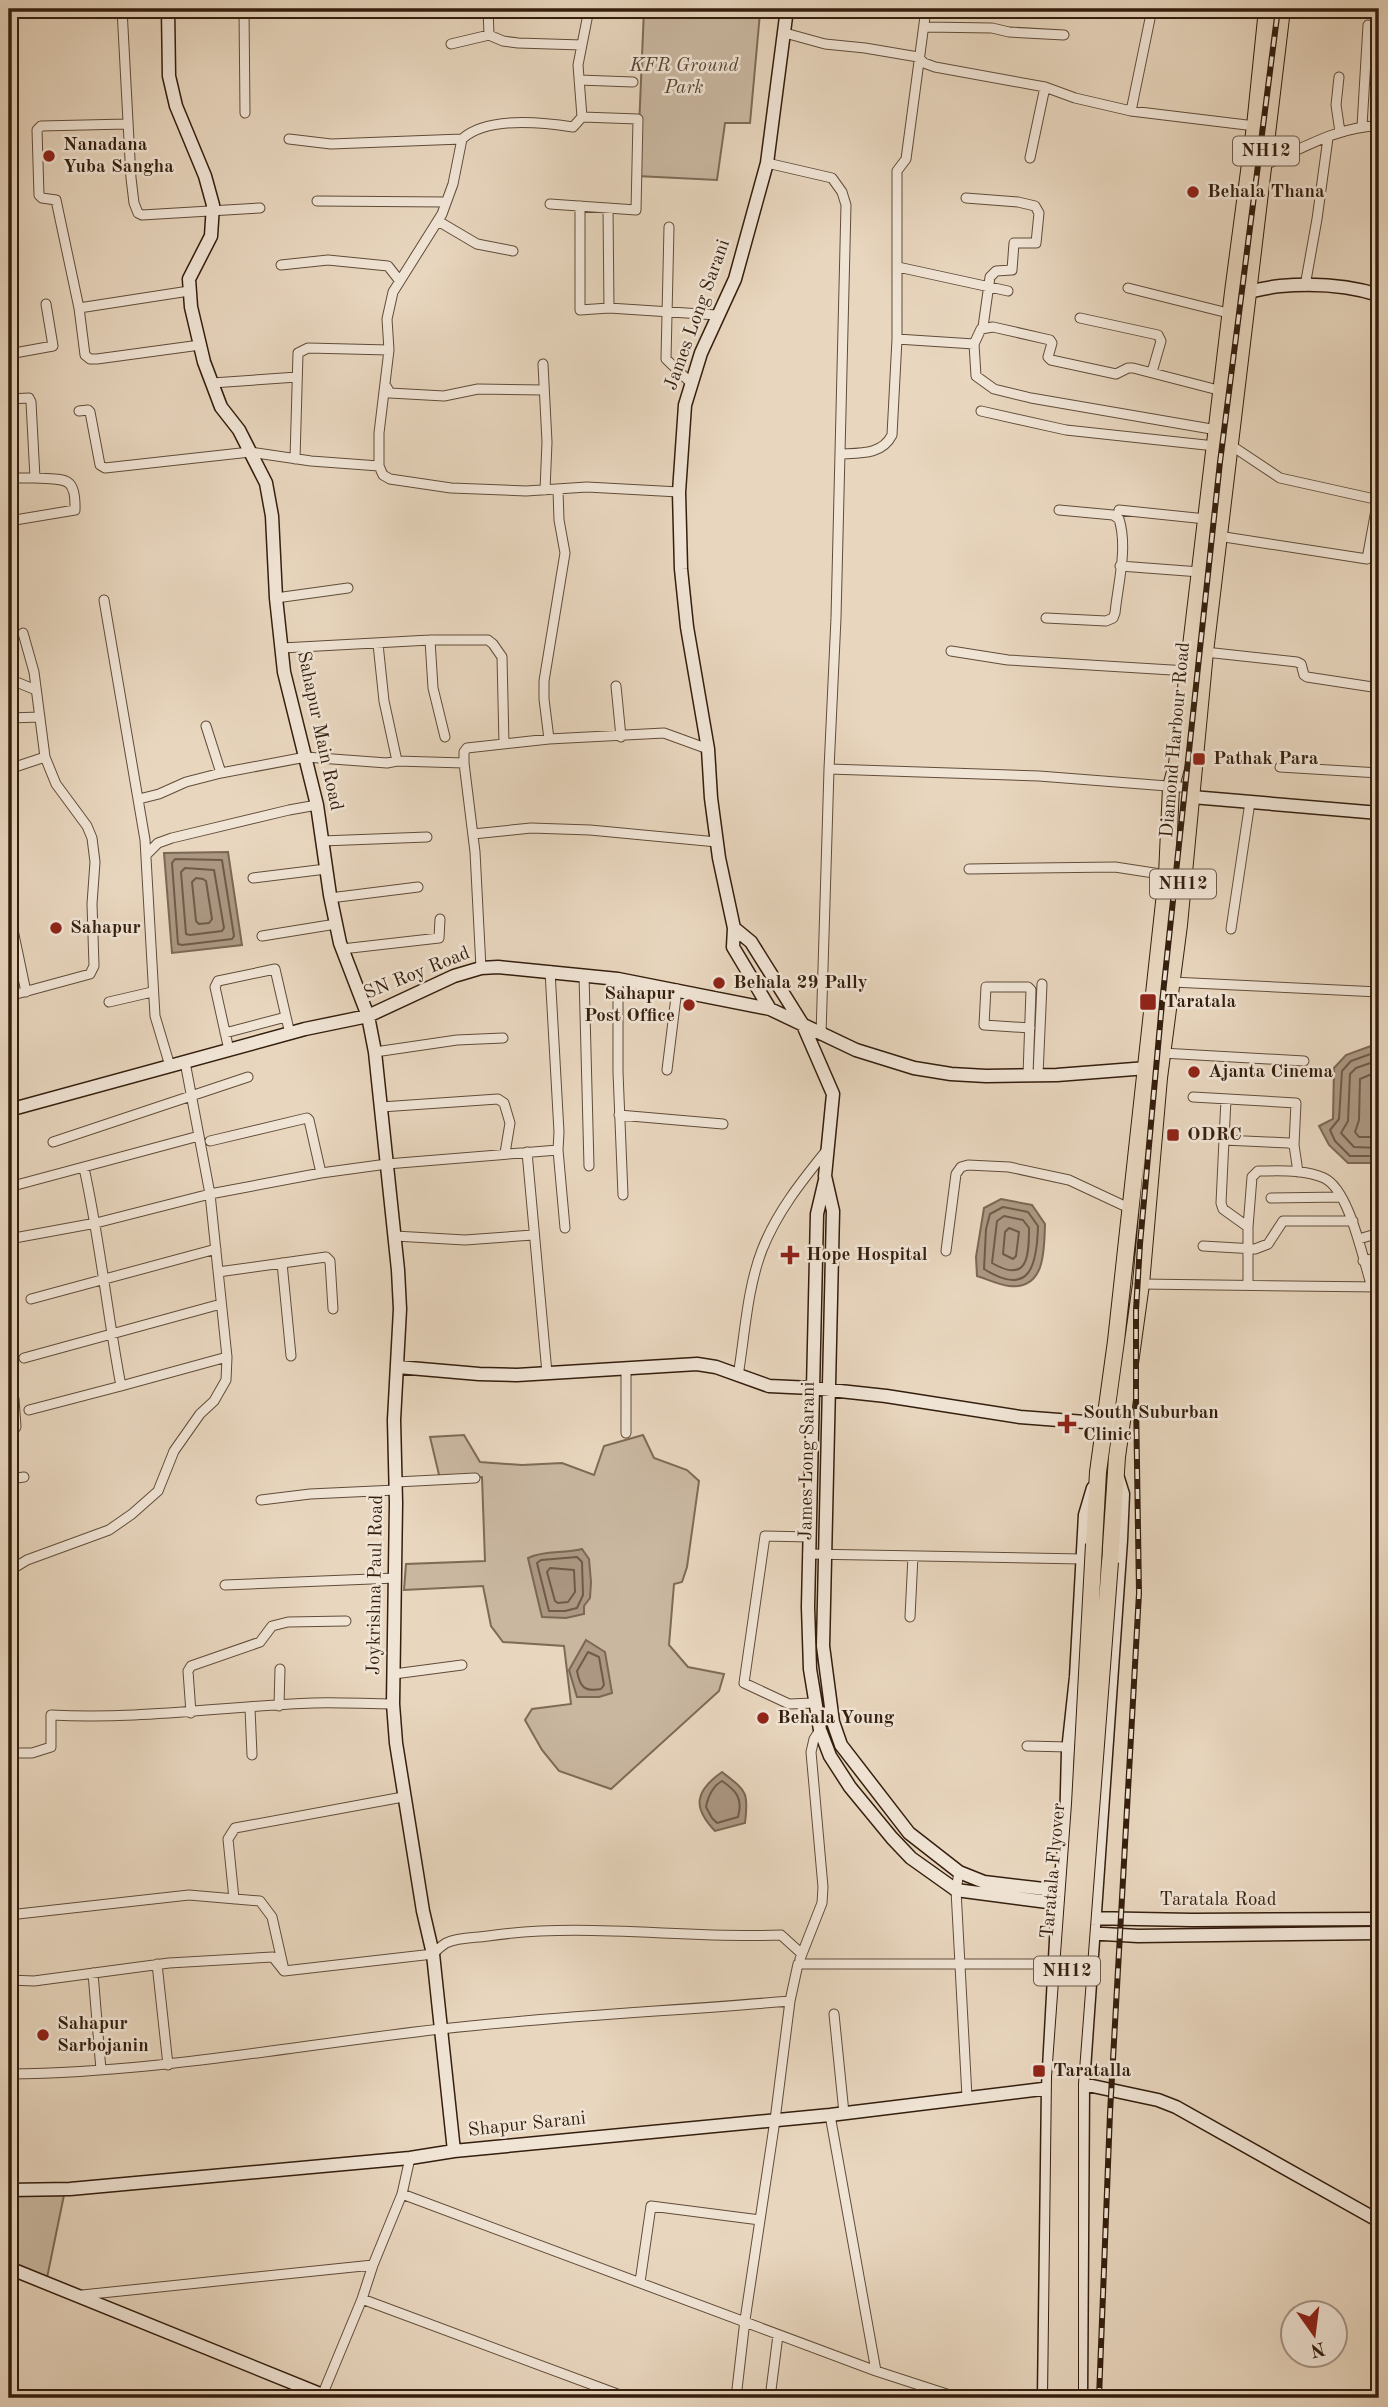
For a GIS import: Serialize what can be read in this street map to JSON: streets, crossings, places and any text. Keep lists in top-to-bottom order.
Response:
{
  "streets": {
    "highway": ["NH12", "Diamond Harbour Road", "Taratala Flyover"],
    "street": [
      "James Long Sarani",
      "Sahapur Main Road",
      "SN Roy Road",
      "Joykrishna Paul Road",
      "Taratala Road",
      "Shapur Sarani"
    ]
  },
  "crossings": [
    ["James Long Sarani", "SN Roy Road"],
    ["Sahapur Main Road", "SN Roy Road"],
    ["Sahapur Main Road", "Joykrishna Paul Road"],
    ["Diamond Harbour Road", "SN Roy Road"],
    ["Diamond Harbour Road", "Taratala Flyover"],
    ["SN Roy Road", "Joykrishna Paul Road"],
    ["Joykrishna Paul Road", "Shapur Sarani"]
  ],
  "parks": ["KFR Ground Park"],
  "places": {
    "other": [
      "Nanadana Yuba Sangha",
      "Behala Thana",
      "Sahapur",
      "Behala 29 Pally",
      "Sahapur Post Office",
      "Ajanta Cinema",
      "Behala Young",
      "Sahapur Sarbojanin"
    ],
    "transit": [
      "Pathak Para",
      "Taratala",
      "ODRC",
      "Taratalla"
    ],
    "health": ["Hope Hospital", "South Suburban Clinic"]
  },
  "north": "bottom"
}
